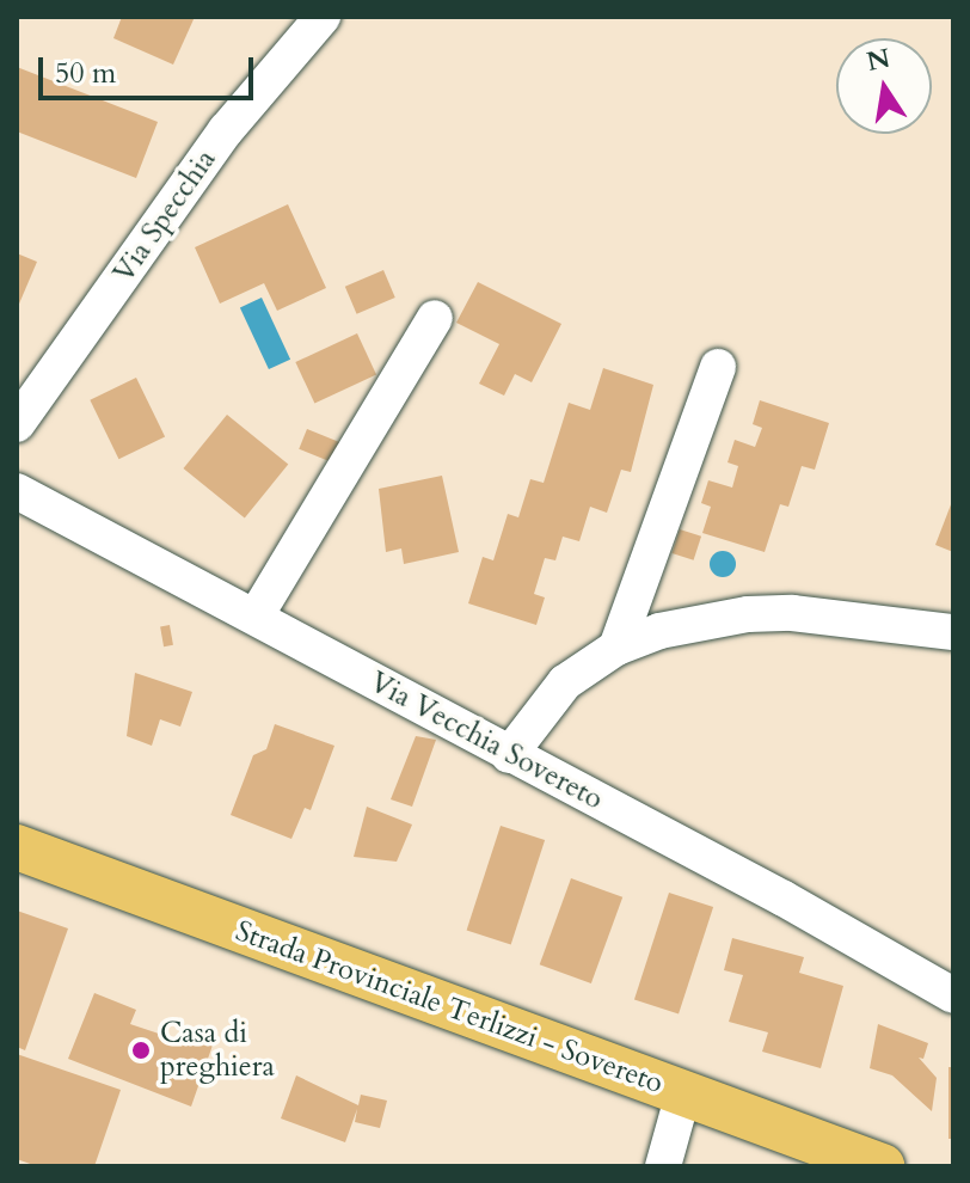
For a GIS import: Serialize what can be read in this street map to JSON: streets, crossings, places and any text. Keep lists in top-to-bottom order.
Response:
{
  "streets": {
    "main road": ["Strada Provinciale Terlizzi - Sovereto"],
    "street": ["Via Specchia", "Via Vecchia Sovereto"]
  },
  "places": ["Casa di preghiera"],
  "scale_bar": "50 m",
  "north": "top"
}
